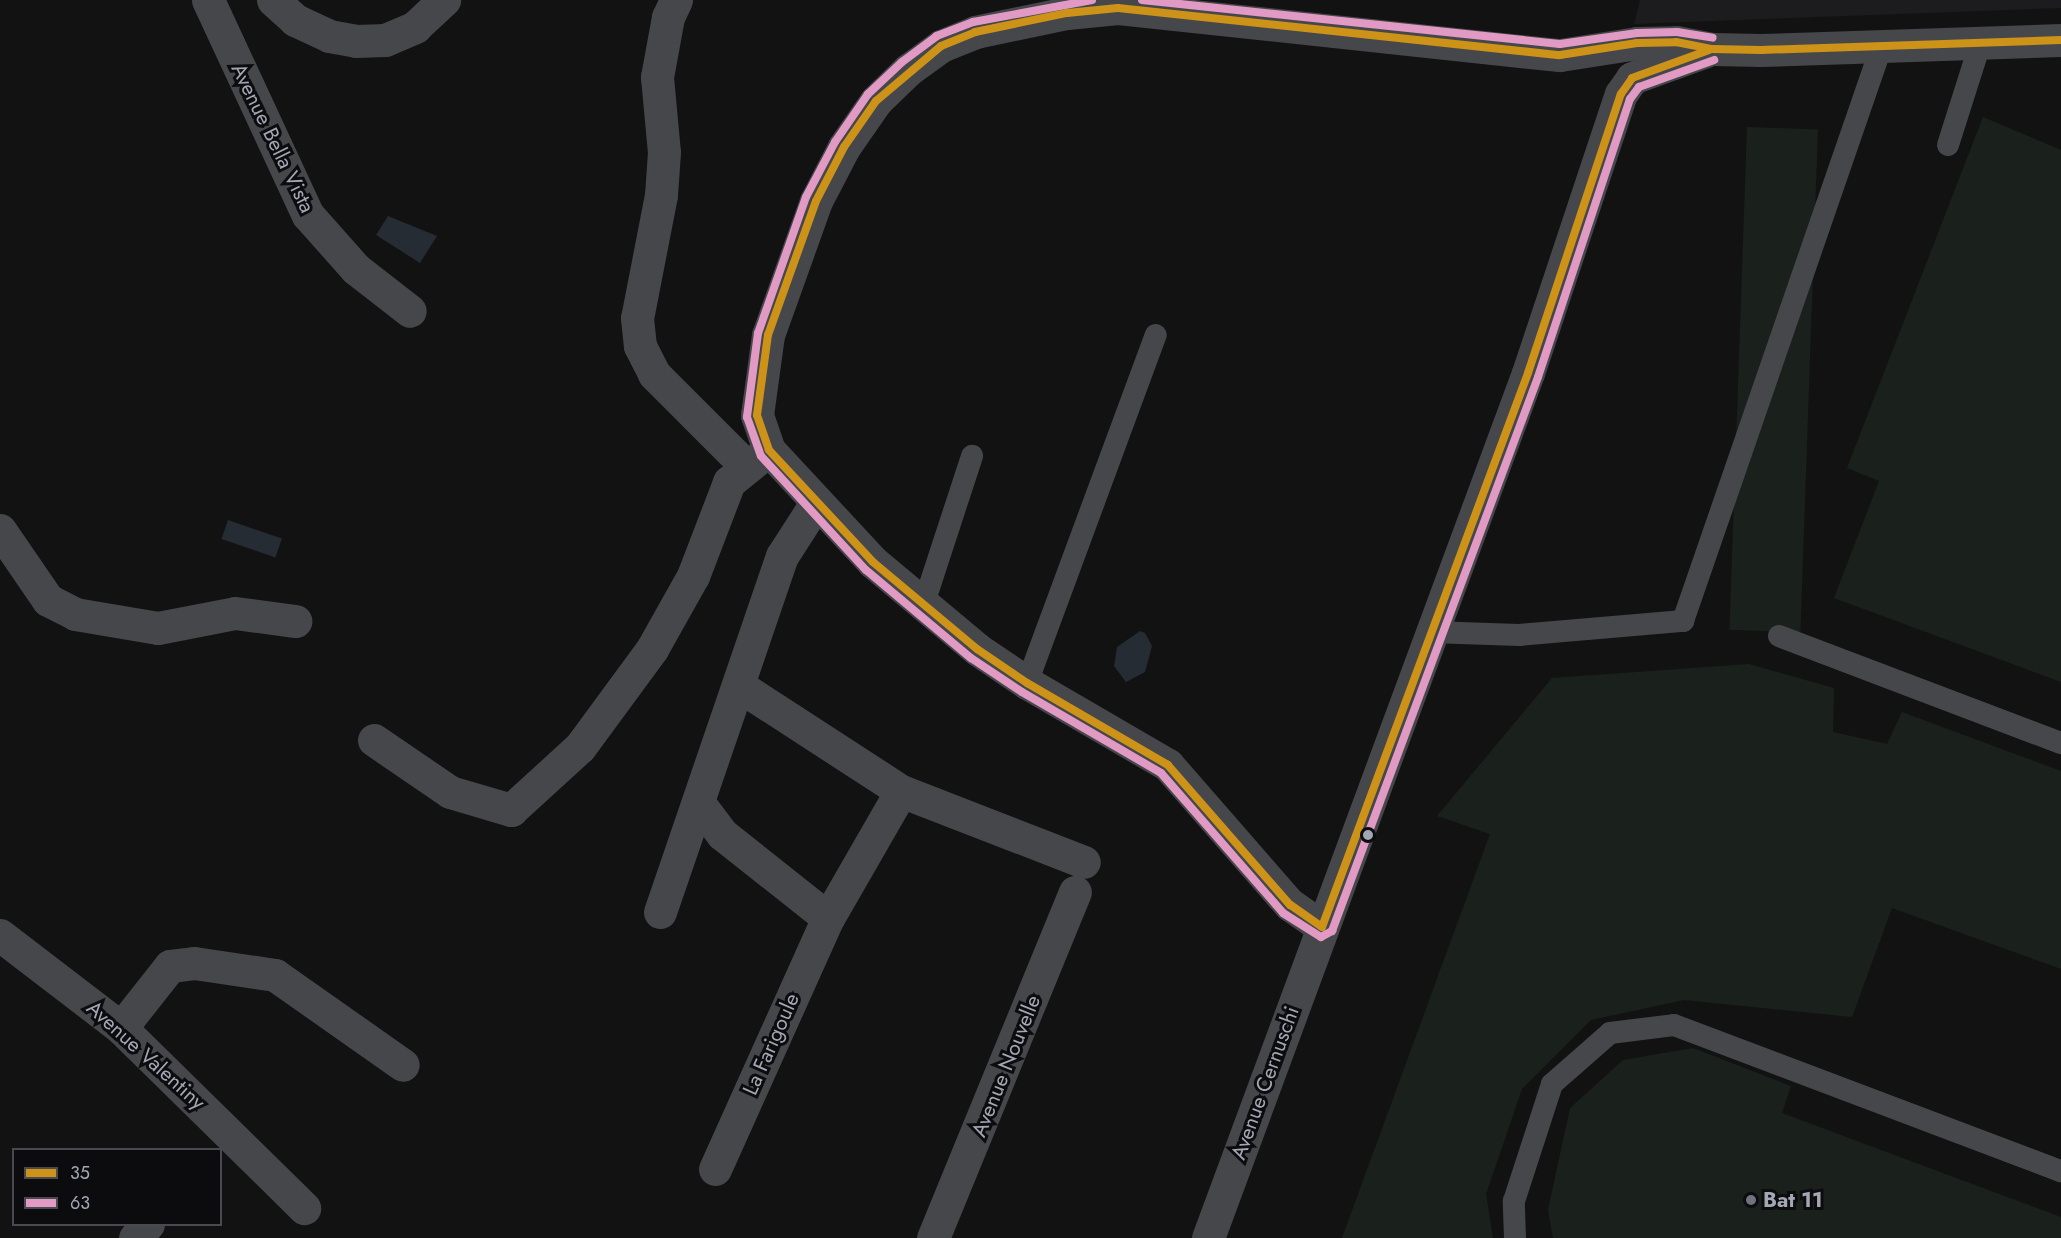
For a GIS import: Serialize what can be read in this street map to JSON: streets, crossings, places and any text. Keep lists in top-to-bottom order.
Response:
{
  "streets": {
    "street": [
      "Avenue Bella Vista",
      "La Farigoule",
      "Avenue Valentiny",
      "Avenue Nouvelle",
      "Avenue Cernuschi"
    ]
  },
  "crossings": [
    ["La Farigoule", "Avenue Nouvelle"]
  ],
  "places": ["Bat 11"],
  "lines": ["transit line 63", "transit line 35"],
  "legend": ["35", "63"]
}
